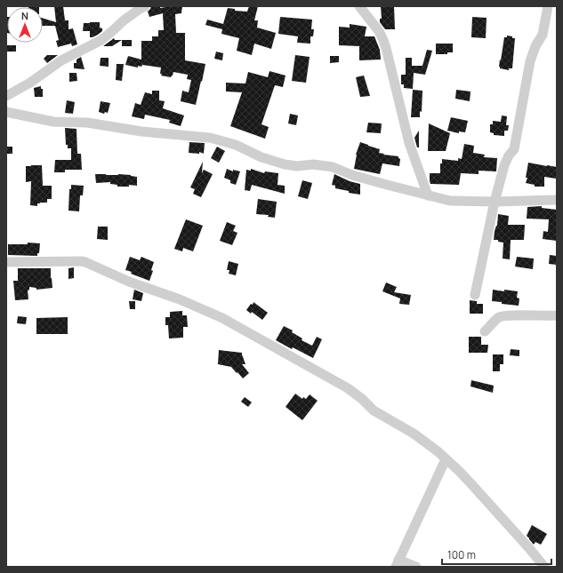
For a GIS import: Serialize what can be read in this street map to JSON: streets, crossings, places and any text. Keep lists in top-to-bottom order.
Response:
{
  "scale_bar": "100 m",
  "north": "top"
}
